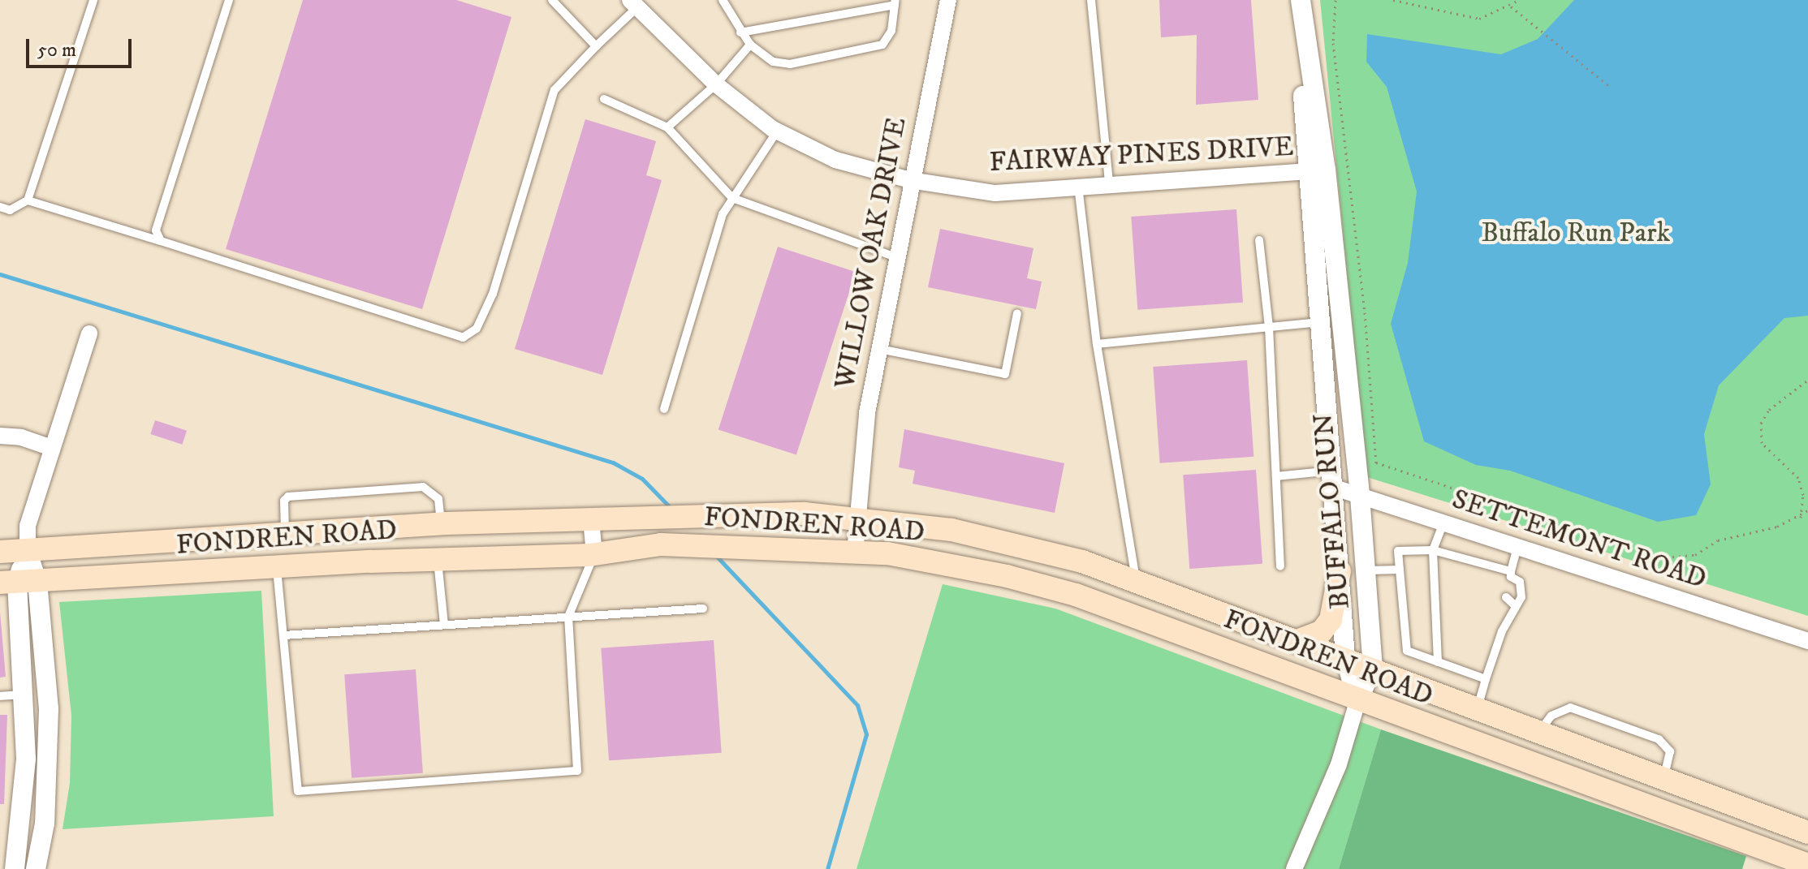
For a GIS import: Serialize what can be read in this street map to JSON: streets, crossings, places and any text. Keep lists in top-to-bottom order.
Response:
{
  "streets": {
    "main road": ["FONDREN ROAD"],
    "street": [
      "FAIRWAY PINES DRIVE",
      "WILLOW OAK DRIVE",
      "BUFFALO RUN",
      "SETTEMONT ROAD"
    ]
  },
  "crossings": [
    ["FAIRWAY PINES DRIVE", "WILLOW OAK DRIVE"],
    ["FAIRWAY PINES DRIVE", "BUFFALO RUN"],
    ["WILLOW OAK DRIVE", "FONDREN ROAD"],
    ["BUFFALO RUN", "FONDREN ROAD"],
    ["BUFFALO RUN", "SETTEMONT ROAD"]
  ],
  "parks": ["Buffalo Run Park"],
  "scale_bar": "50 m"
}
